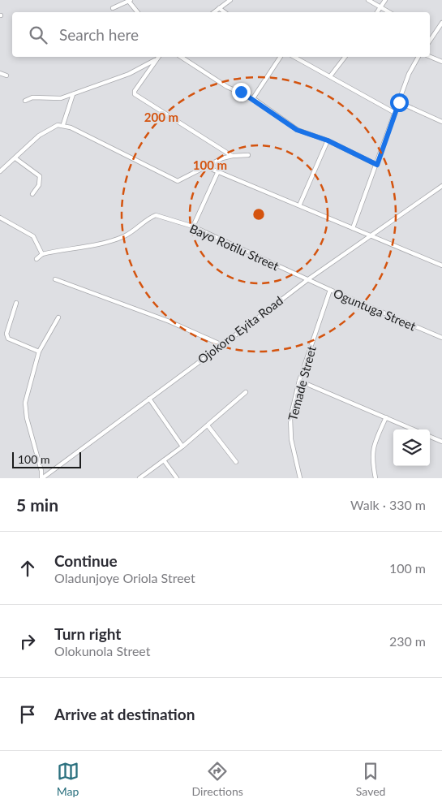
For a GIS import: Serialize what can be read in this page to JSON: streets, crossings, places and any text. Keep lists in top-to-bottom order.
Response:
{
  "streets": {
    "street": [
      "Bayo Rotilu Street",
      "Oguntuga Street",
      "Ojokoro Eyita Road",
      "Temade Street"
    ]
  },
  "crossings": [
    ["Bayo Rotilu Street", "Oguntuga Street"],
    ["Bayo Rotilu Street", "Ojokoro Eyita Road"],
    ["Oguntuga Street", "Ojokoro Eyita Road"],
    ["Oguntuga Street", "Temade Street"]
  ],
  "scale_bar": "100 m",
  "page": {
    "search": "Search here",
    "scale": "100 m",
    "heading": ["5 min", "Walk · 330 m"],
    "list": [
      ["Continue", "Oladunjoye Oriola Street", "100 m"],
      ["Turn right", "Olokunola Street", "230 m"],
      "Arrive at destination"
    ],
    "nav": ["Map", "Directions", "Saved"]
  },
  "rings": ["200 m", "100 m"]
}
